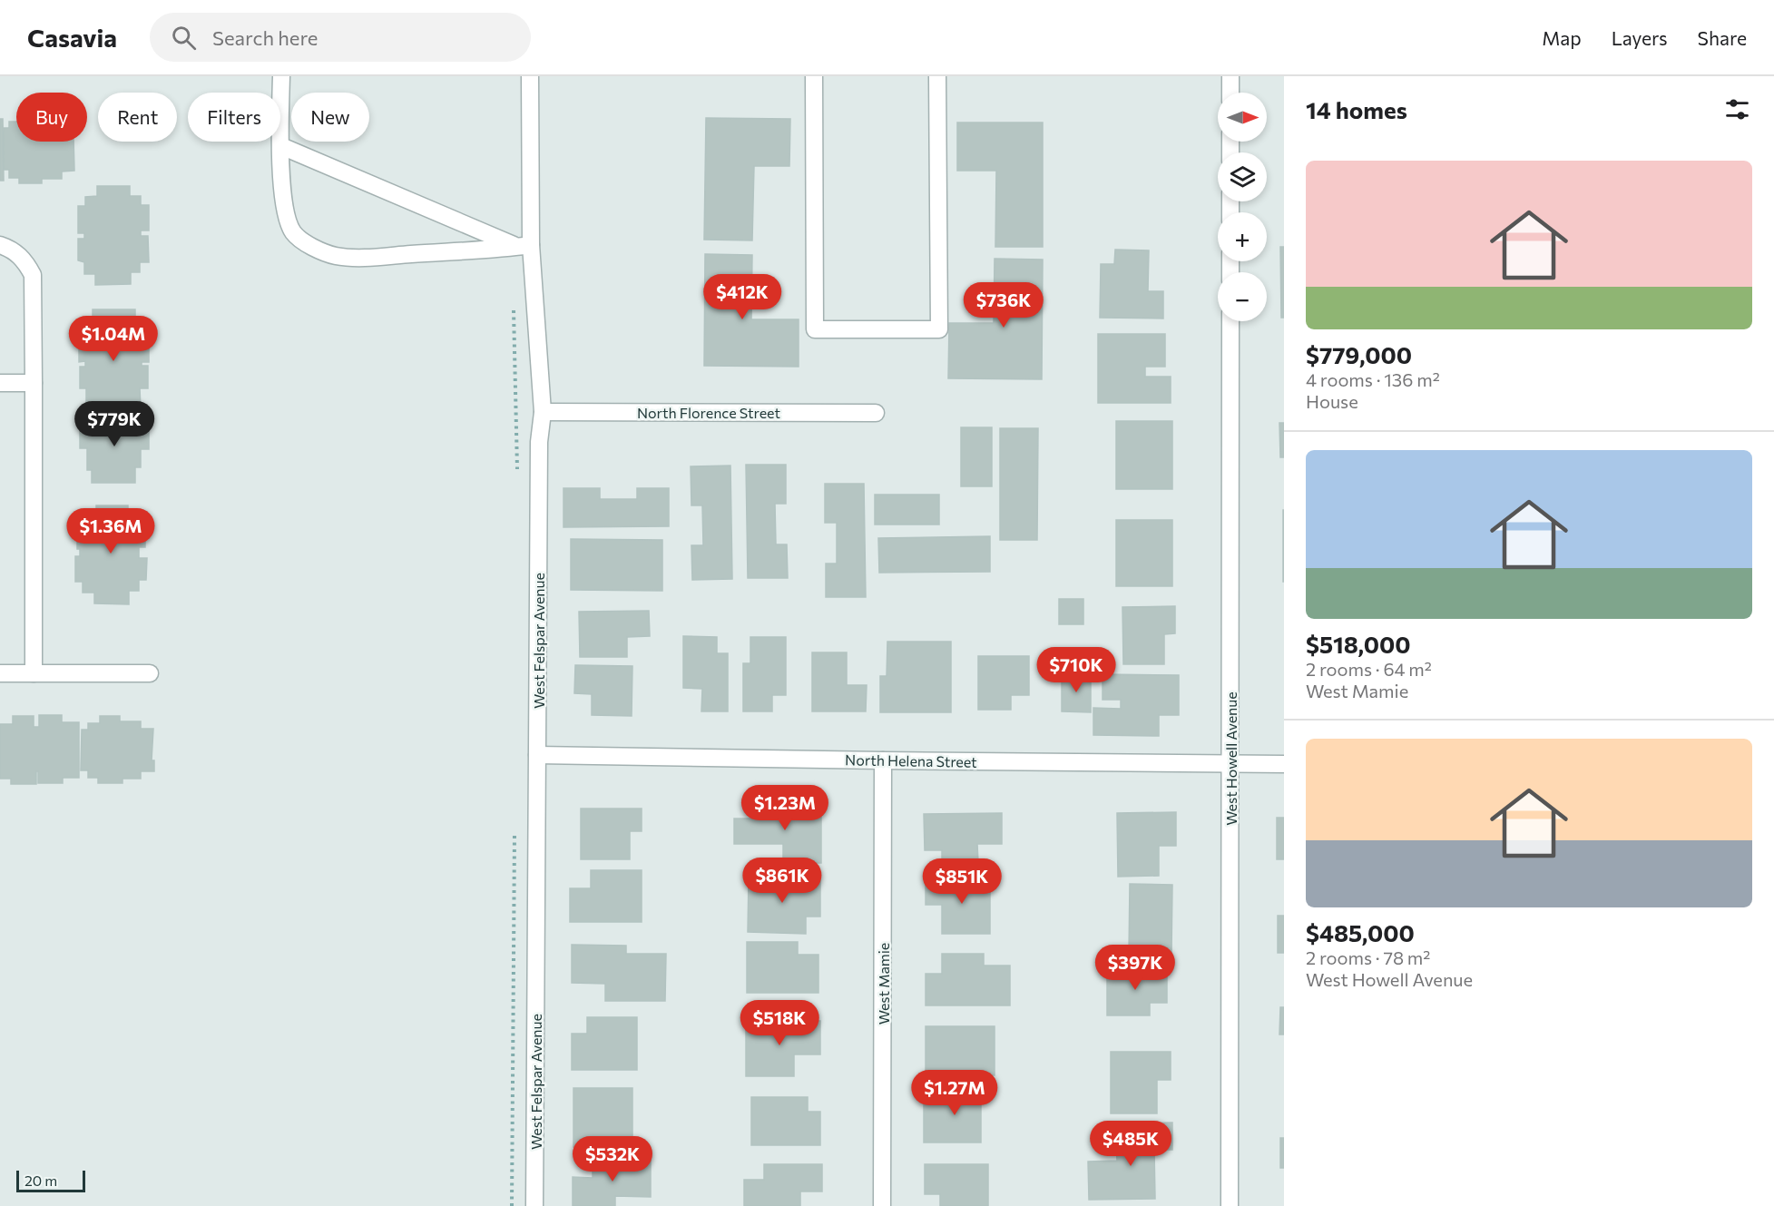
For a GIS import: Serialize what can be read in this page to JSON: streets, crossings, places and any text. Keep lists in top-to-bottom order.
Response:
{
  "streets": {
    "street": [
      "North Florence Street",
      "West Felspar Avenue",
      "West Howell Avenue",
      "North Helena Street",
      "West Mamie"
    ]
  },
  "crossings": [
    ["North Florence Street", "West Felspar Avenue"],
    ["West Felspar Avenue", "North Helena Street"],
    ["West Howell Avenue", "North Helena Street"],
    ["North Helena Street", "West Mamie"]
  ],
  "scale_bar": "20 m",
  "north": "right",
  "page": {
    "header": "Casavia",
    "search": "Search here",
    "nav": ["Map", "Layers", "Share"],
    "heading": "14 homes",
    "map_buttons": ["+", "−"],
    "chip": [
      "Buy",
      "Rent",
      "Filters",
      "New"
    ],
    "list": [
      {
        "name": "$779,000",
        "note": "4 rooms · 136 m² · House"
      },
      {
        "name": "$518,000",
        "note": "2 rooms · 64 m² · West Mamie"
      },
      {
        "name": "$485,000",
        "note": "2 rooms · 78 m² · West Howell Avenue"
      }
    ],
    "price": [
      "$412K",
      "$736K",
      "$1.04M",
      "$779K",
      "$1.36M",
      "$710K",
      "$1.23M",
      "$861K",
      "$851K",
      "$397K",
      "$518K",
      "$1.27M",
      "$485K",
      "$532K"
    ],
    "scale": "20 m"
  }
}
